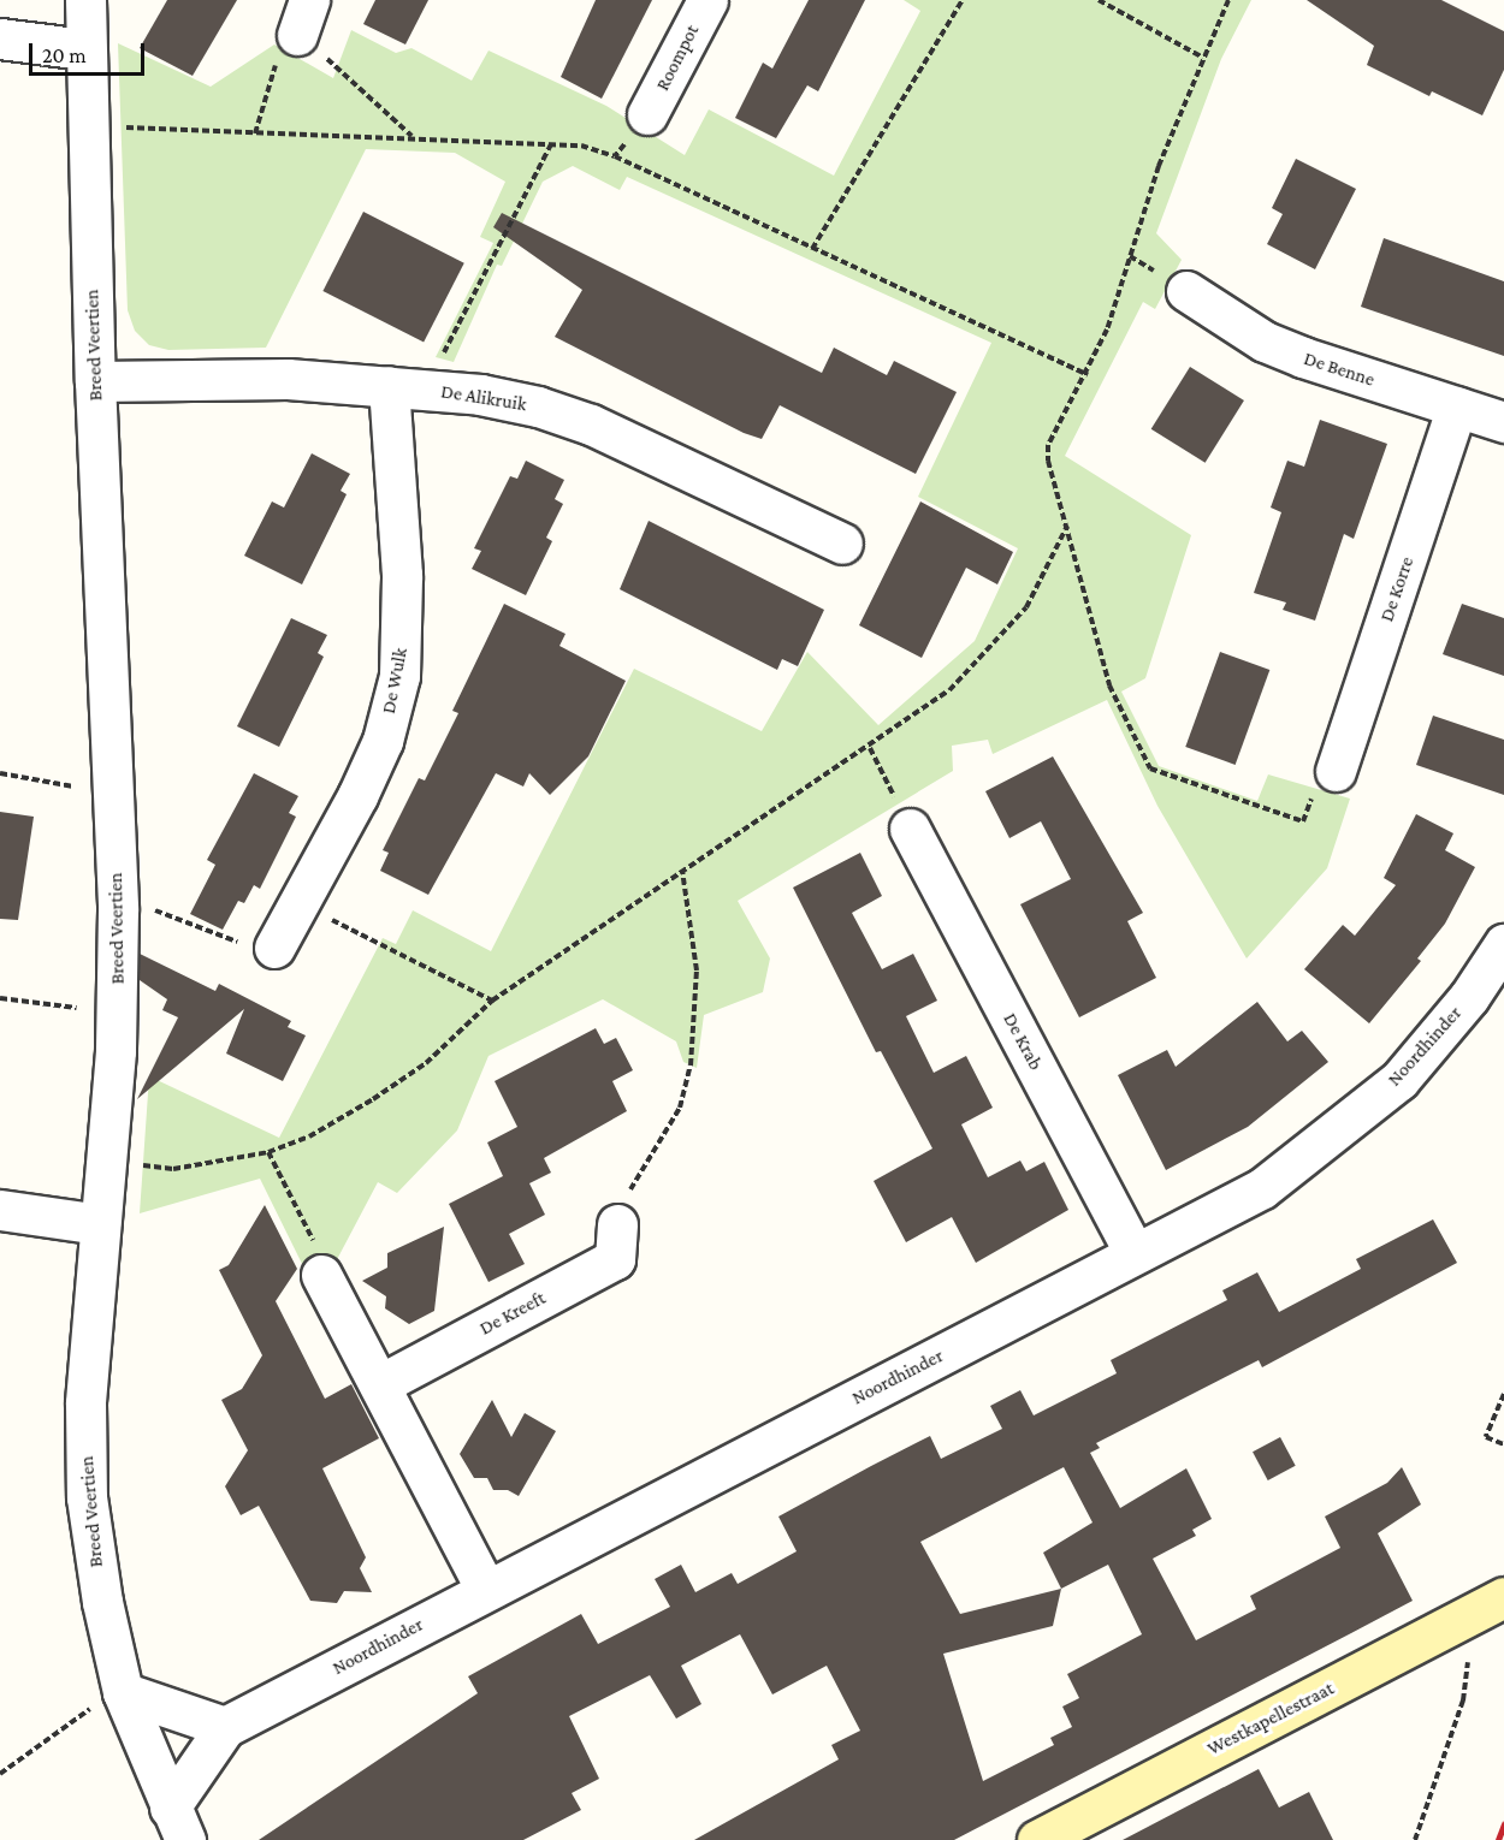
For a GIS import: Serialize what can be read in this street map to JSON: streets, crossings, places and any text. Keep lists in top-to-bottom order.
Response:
{
  "streets": {
    "street": [
      "Roompot",
      "Breed Veertien",
      "De Benne",
      "De Alikruik",
      "De Korre",
      "De Wulk",
      "De Krab",
      "Noordhinder",
      "De Kreeft",
      "Westkapellestraat"
    ]
  },
  "crossings": [
    ["Breed Veertien", "De Alikruik"],
    ["Breed Veertien", "Noordhinder"],
    ["De Benne", "De Korre"],
    ["De Alikruik", "De Wulk"],
    ["De Krab", "Noordhinder"]
  ],
  "scale_bar": "20 m"
}
